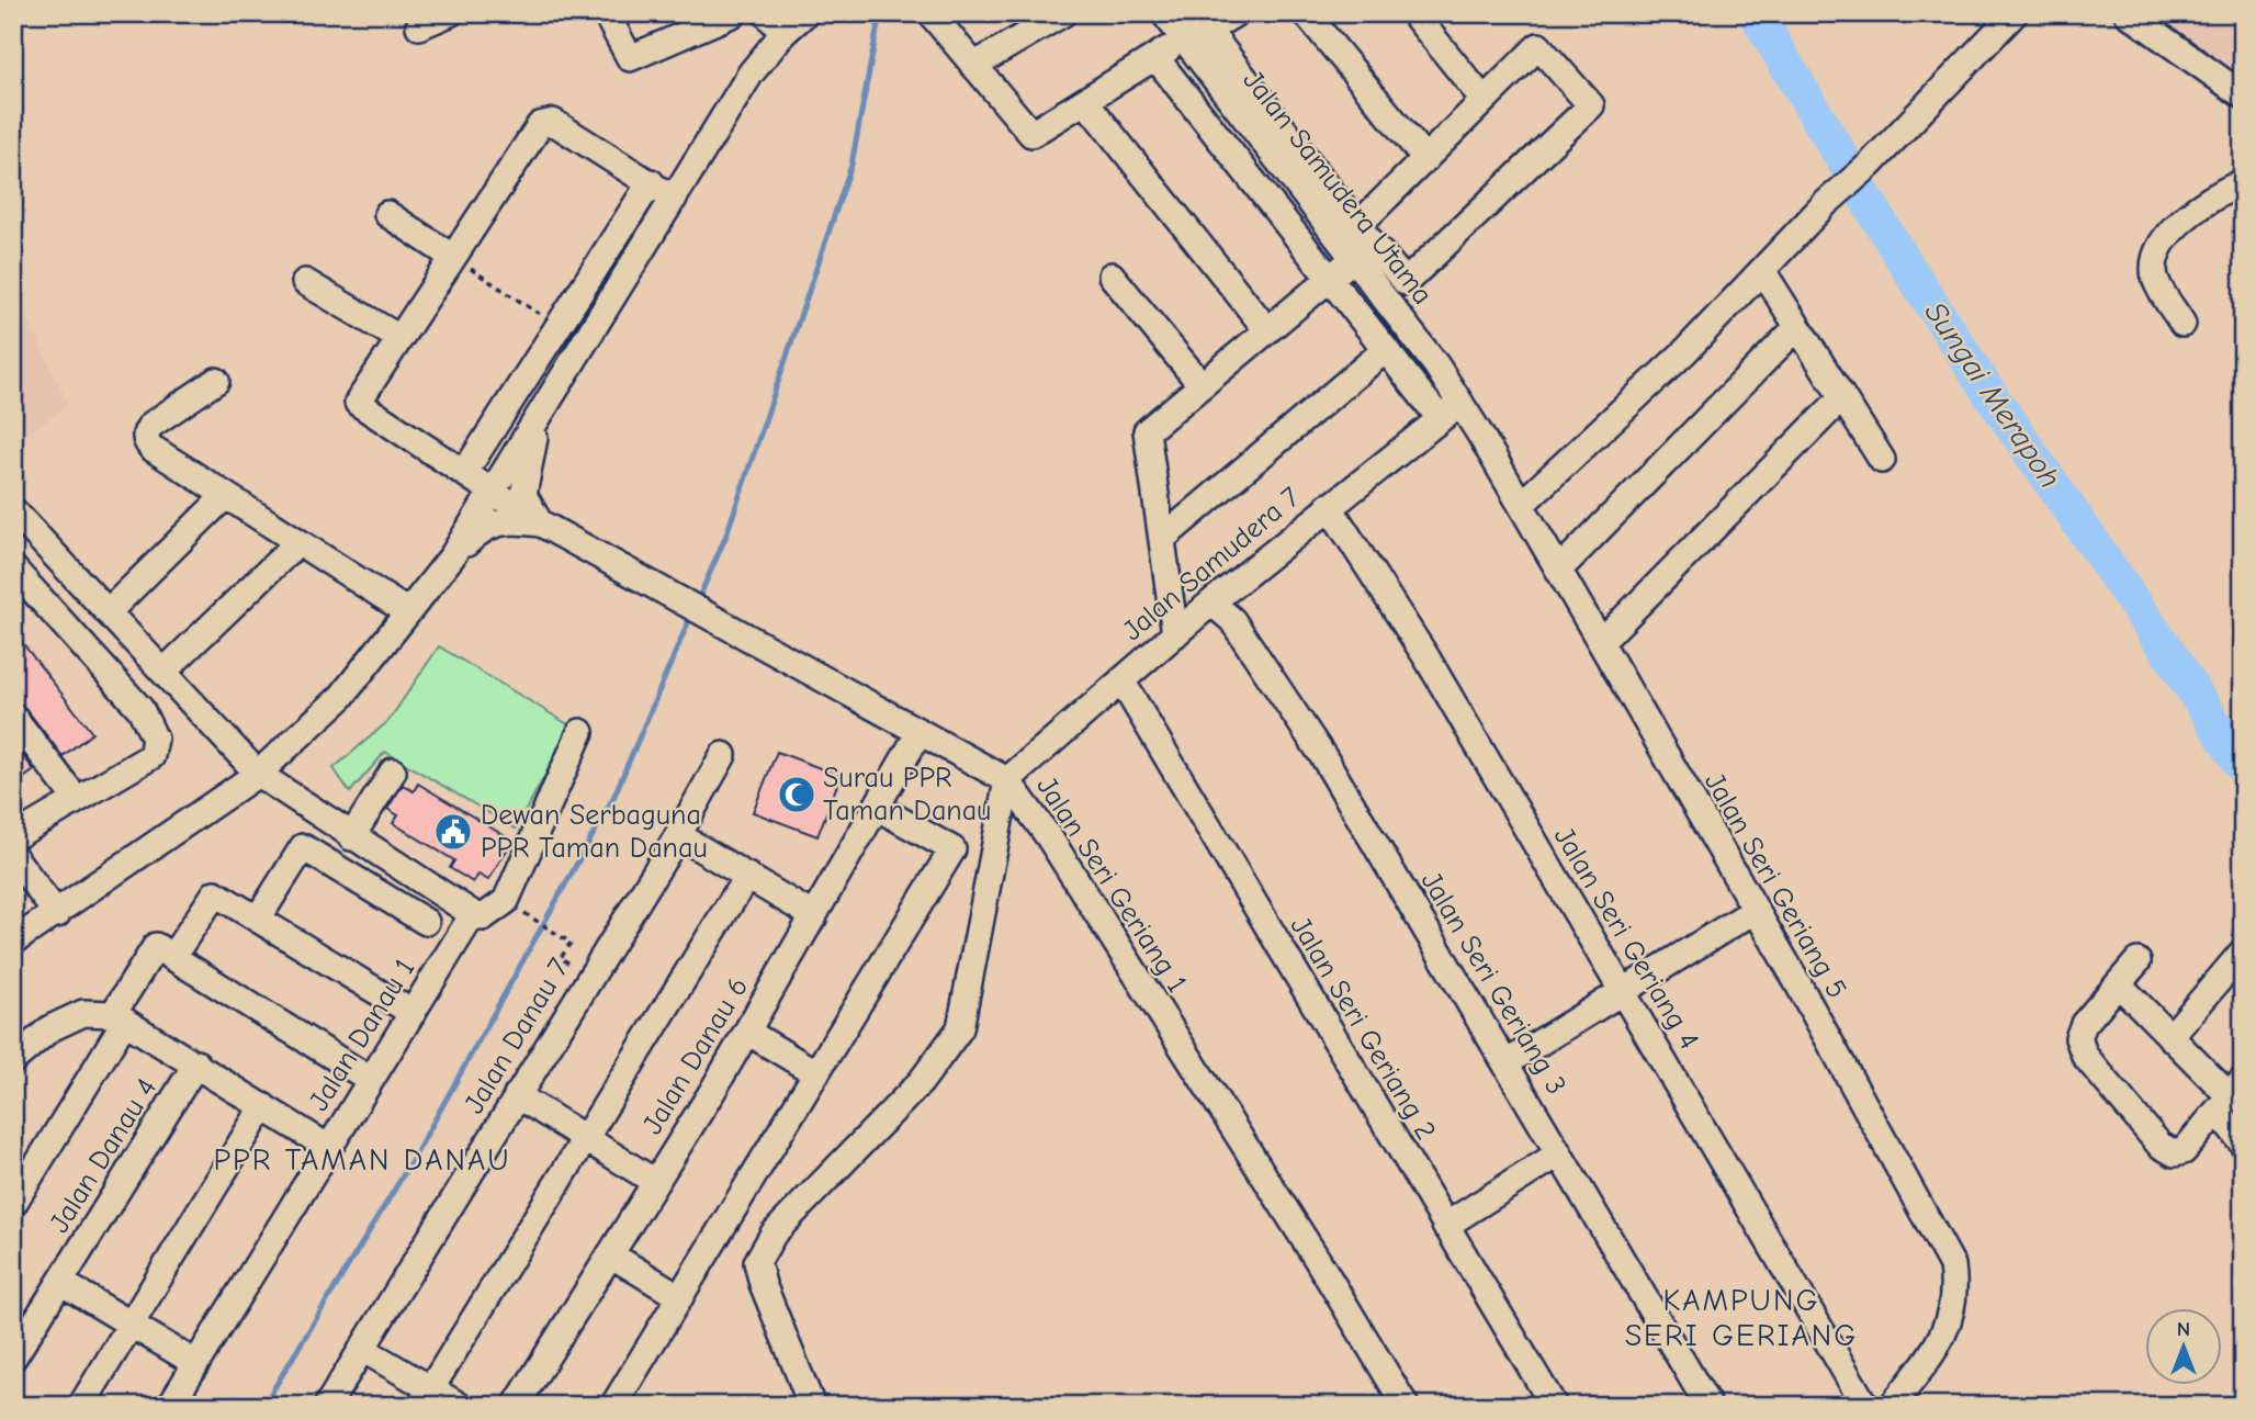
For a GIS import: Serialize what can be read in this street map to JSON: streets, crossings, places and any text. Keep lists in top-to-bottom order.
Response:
{
  "streets": {
    "street": [
      "Jalan Samudera Utama",
      "Jalan Samudera 7",
      "Jalan Seri Geriang 1",
      "Jalan Seri Geriang 5",
      "Jalan Seri Geriang 4",
      "Jalan Seri Geriang 3",
      "Jalan Seri Geriang 2",
      "Jalan Danau 1",
      "Jalan Danau 7",
      "Jalan Danau 6",
      "Jalan Danau 4"
    ]
  },
  "crossings": [
    ["Jalan Samudera Utama", "Jalan Samudera 7"],
    ["Jalan Samudera Utama", "Jalan Seri Geriang 5"],
    ["Jalan Samudera 7", "Jalan Seri Geriang 1"],
    ["Jalan Samudera 7", "Jalan Seri Geriang 5"],
    ["Jalan Samudera 7", "Jalan Seri Geriang 4"],
    ["Jalan Samudera 7", "Jalan Seri Geriang 3"],
    ["Jalan Samudera 7", "Jalan Seri Geriang 2"],
    ["Jalan Seri Geriang 1", "Jalan Danau 6"]
  ],
  "districts": ["PPR TAMAN DANAU", "KAMPUNG SERI GERIANG"],
  "water": ["Sungai Merapoh"],
  "places": {
    "mosque": ["Surau PPR Taman Danau"],
    "public building": ["Dewan Serbaguna PPR Taman Danau"]
  },
  "north": "top"
}
